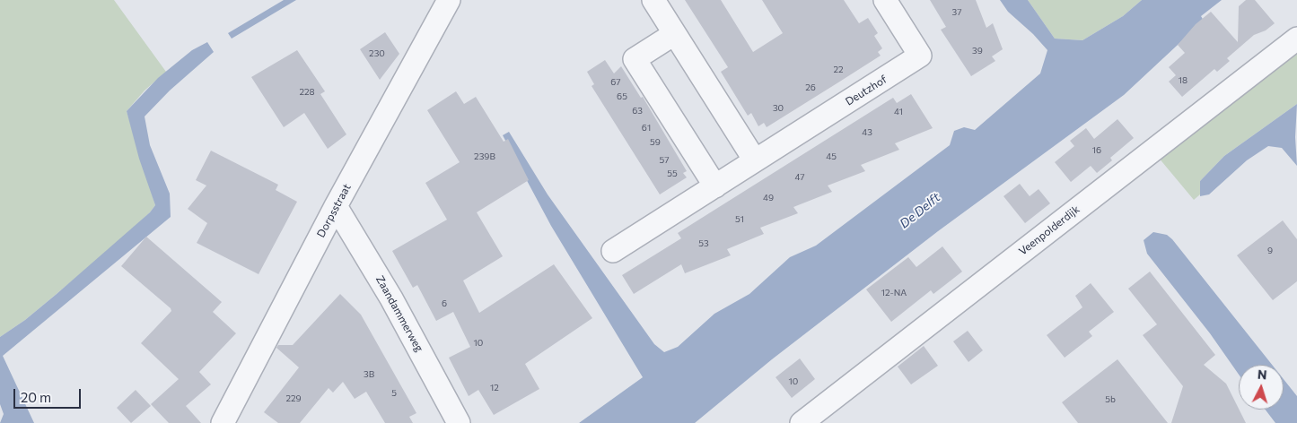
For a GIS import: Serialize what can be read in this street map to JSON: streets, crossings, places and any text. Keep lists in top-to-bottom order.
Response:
{
  "streets": {
    "street": [
      "Deutzhof",
      "Dorpsstraat",
      "Veenpolderdijk",
      "Zaandammerweg"
    ]
  },
  "crossings": [
    ["Dorpsstraat", "Zaandammerweg"]
  ],
  "water": ["De Delft"],
  "house_numbers": [
    "37",
    "39",
    "230",
    "22",
    "18",
    "67",
    "26",
    "228",
    "65",
    "30",
    "63",
    "41",
    "61",
    "43",
    "59",
    "16",
    "239B",
    "45",
    "57",
    "55",
    "47",
    "49",
    "51",
    "53",
    "9",
    "12-NA",
    "6",
    "10",
    "3B",
    "10",
    "12",
    "5",
    "229",
    "5b"
  ],
  "scale_bar": "20 m",
  "north": "top"
}
